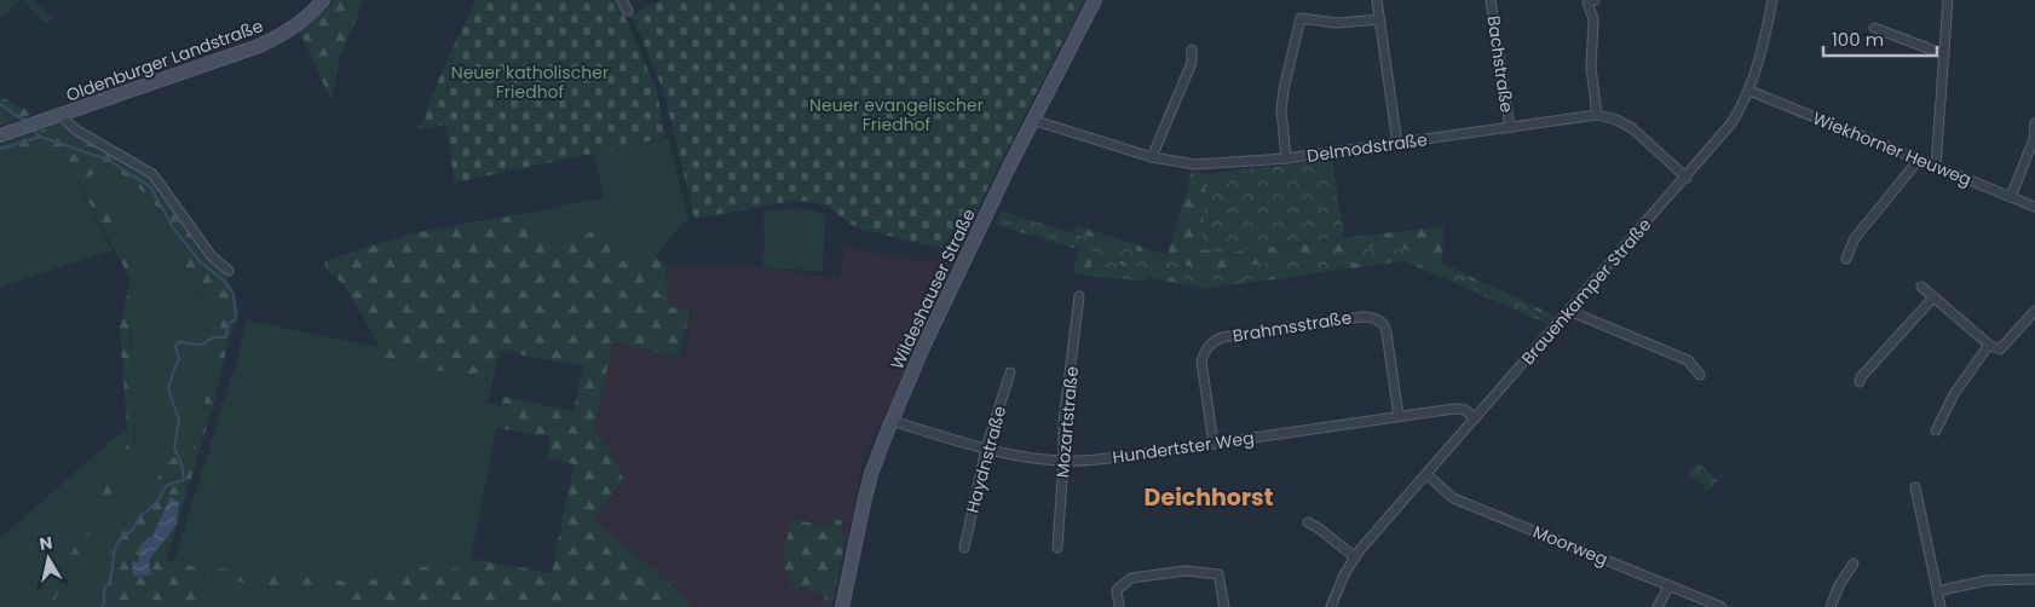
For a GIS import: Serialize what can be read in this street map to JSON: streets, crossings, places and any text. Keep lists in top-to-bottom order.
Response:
{
  "streets": {
    "main road": ["Oldenburger Landstraße", "Wildeshauser Straße"],
    "street": [
      "Bachstraße",
      "Delmodstraße",
      "Wiekhorner Heuweg",
      "Brauenkamper Straße",
      "Brahmsstraße",
      "Mozartstraße",
      "Hundertster Weg",
      "Haydnstraße",
      "Moorweg"
    ]
  },
  "crossings": [
    ["Bachstraße", "Delmodstraße"],
    ["Delmodstraße", "Wildeshauser Straße"],
    ["Delmodstraße", "Brauenkamper Straße"],
    ["Wiekhorner Heuweg", "Brauenkamper Straße"],
    ["Wildeshauser Straße", "Hundertster Weg"],
    ["Brauenkamper Straße", "Hundertster Weg"],
    ["Brauenkamper Straße", "Moorweg"],
    ["Brahmsstraße", "Hundertster Weg"],
    ["Mozartstraße", "Hundertster Weg"],
    ["Hundertster Weg", "Haydnstraße"]
  ],
  "districts": ["Deichhorst"],
  "parks": ["Neuer katholischer Friedhof", "Neuer evangelischer Friedhof"],
  "scale_bar": "100 m",
  "north": "top"
}
